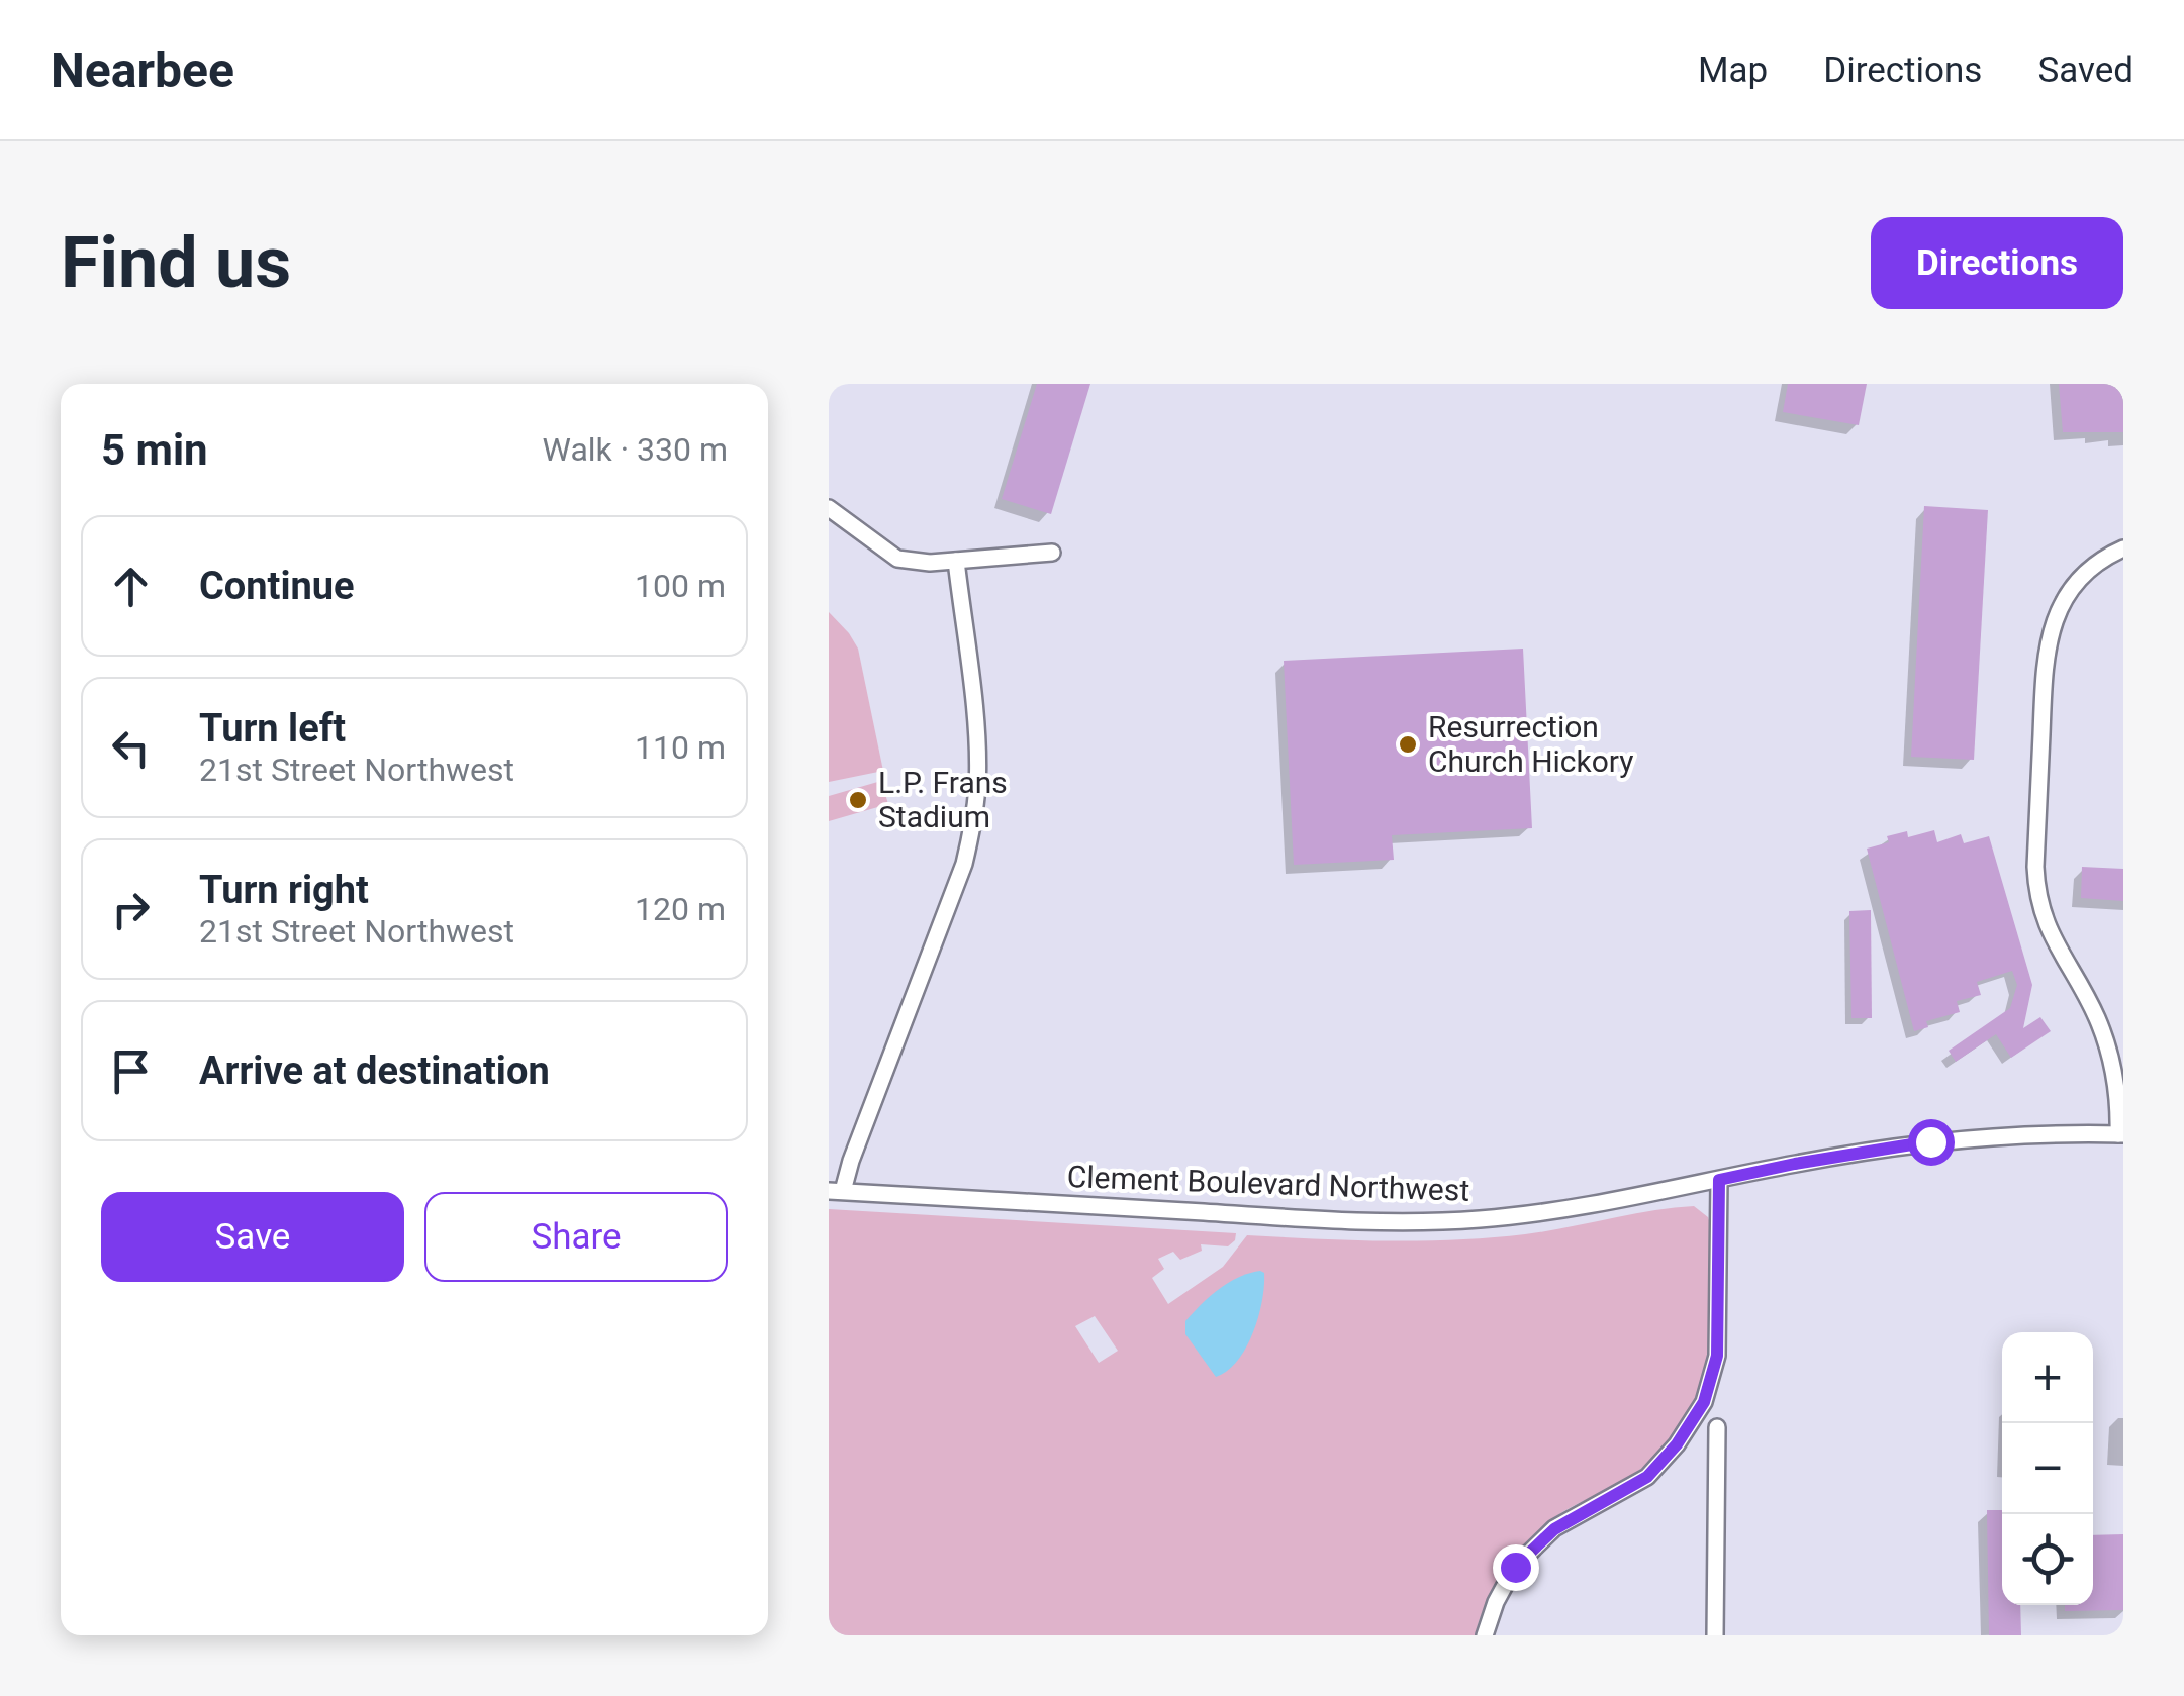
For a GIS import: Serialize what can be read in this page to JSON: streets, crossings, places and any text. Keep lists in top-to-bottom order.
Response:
{
  "streets": {
    "street": ["Clement Boulevard Northwest"]
  },
  "places": ["Resurrection Church Hickory", "L.P. Frans Stadium"],
  "page": {
    "header": "Nearbee",
    "nav": ["Map", "Directions", "Saved"],
    "buttons": [
      "Directions",
      ["Save", "Share"]
    ],
    "title": "Find us",
    "heading": ["5 min", "Walk · 330 m"],
    "list": [
      ["Continue", "100 m"],
      ["Turn left", "21st Street Northwest", "110 m"],
      ["Turn right", "21st Street Northwest", "120 m"],
      "Arrive at destination"
    ],
    "map_buttons": ["+", "−"]
  }
}
